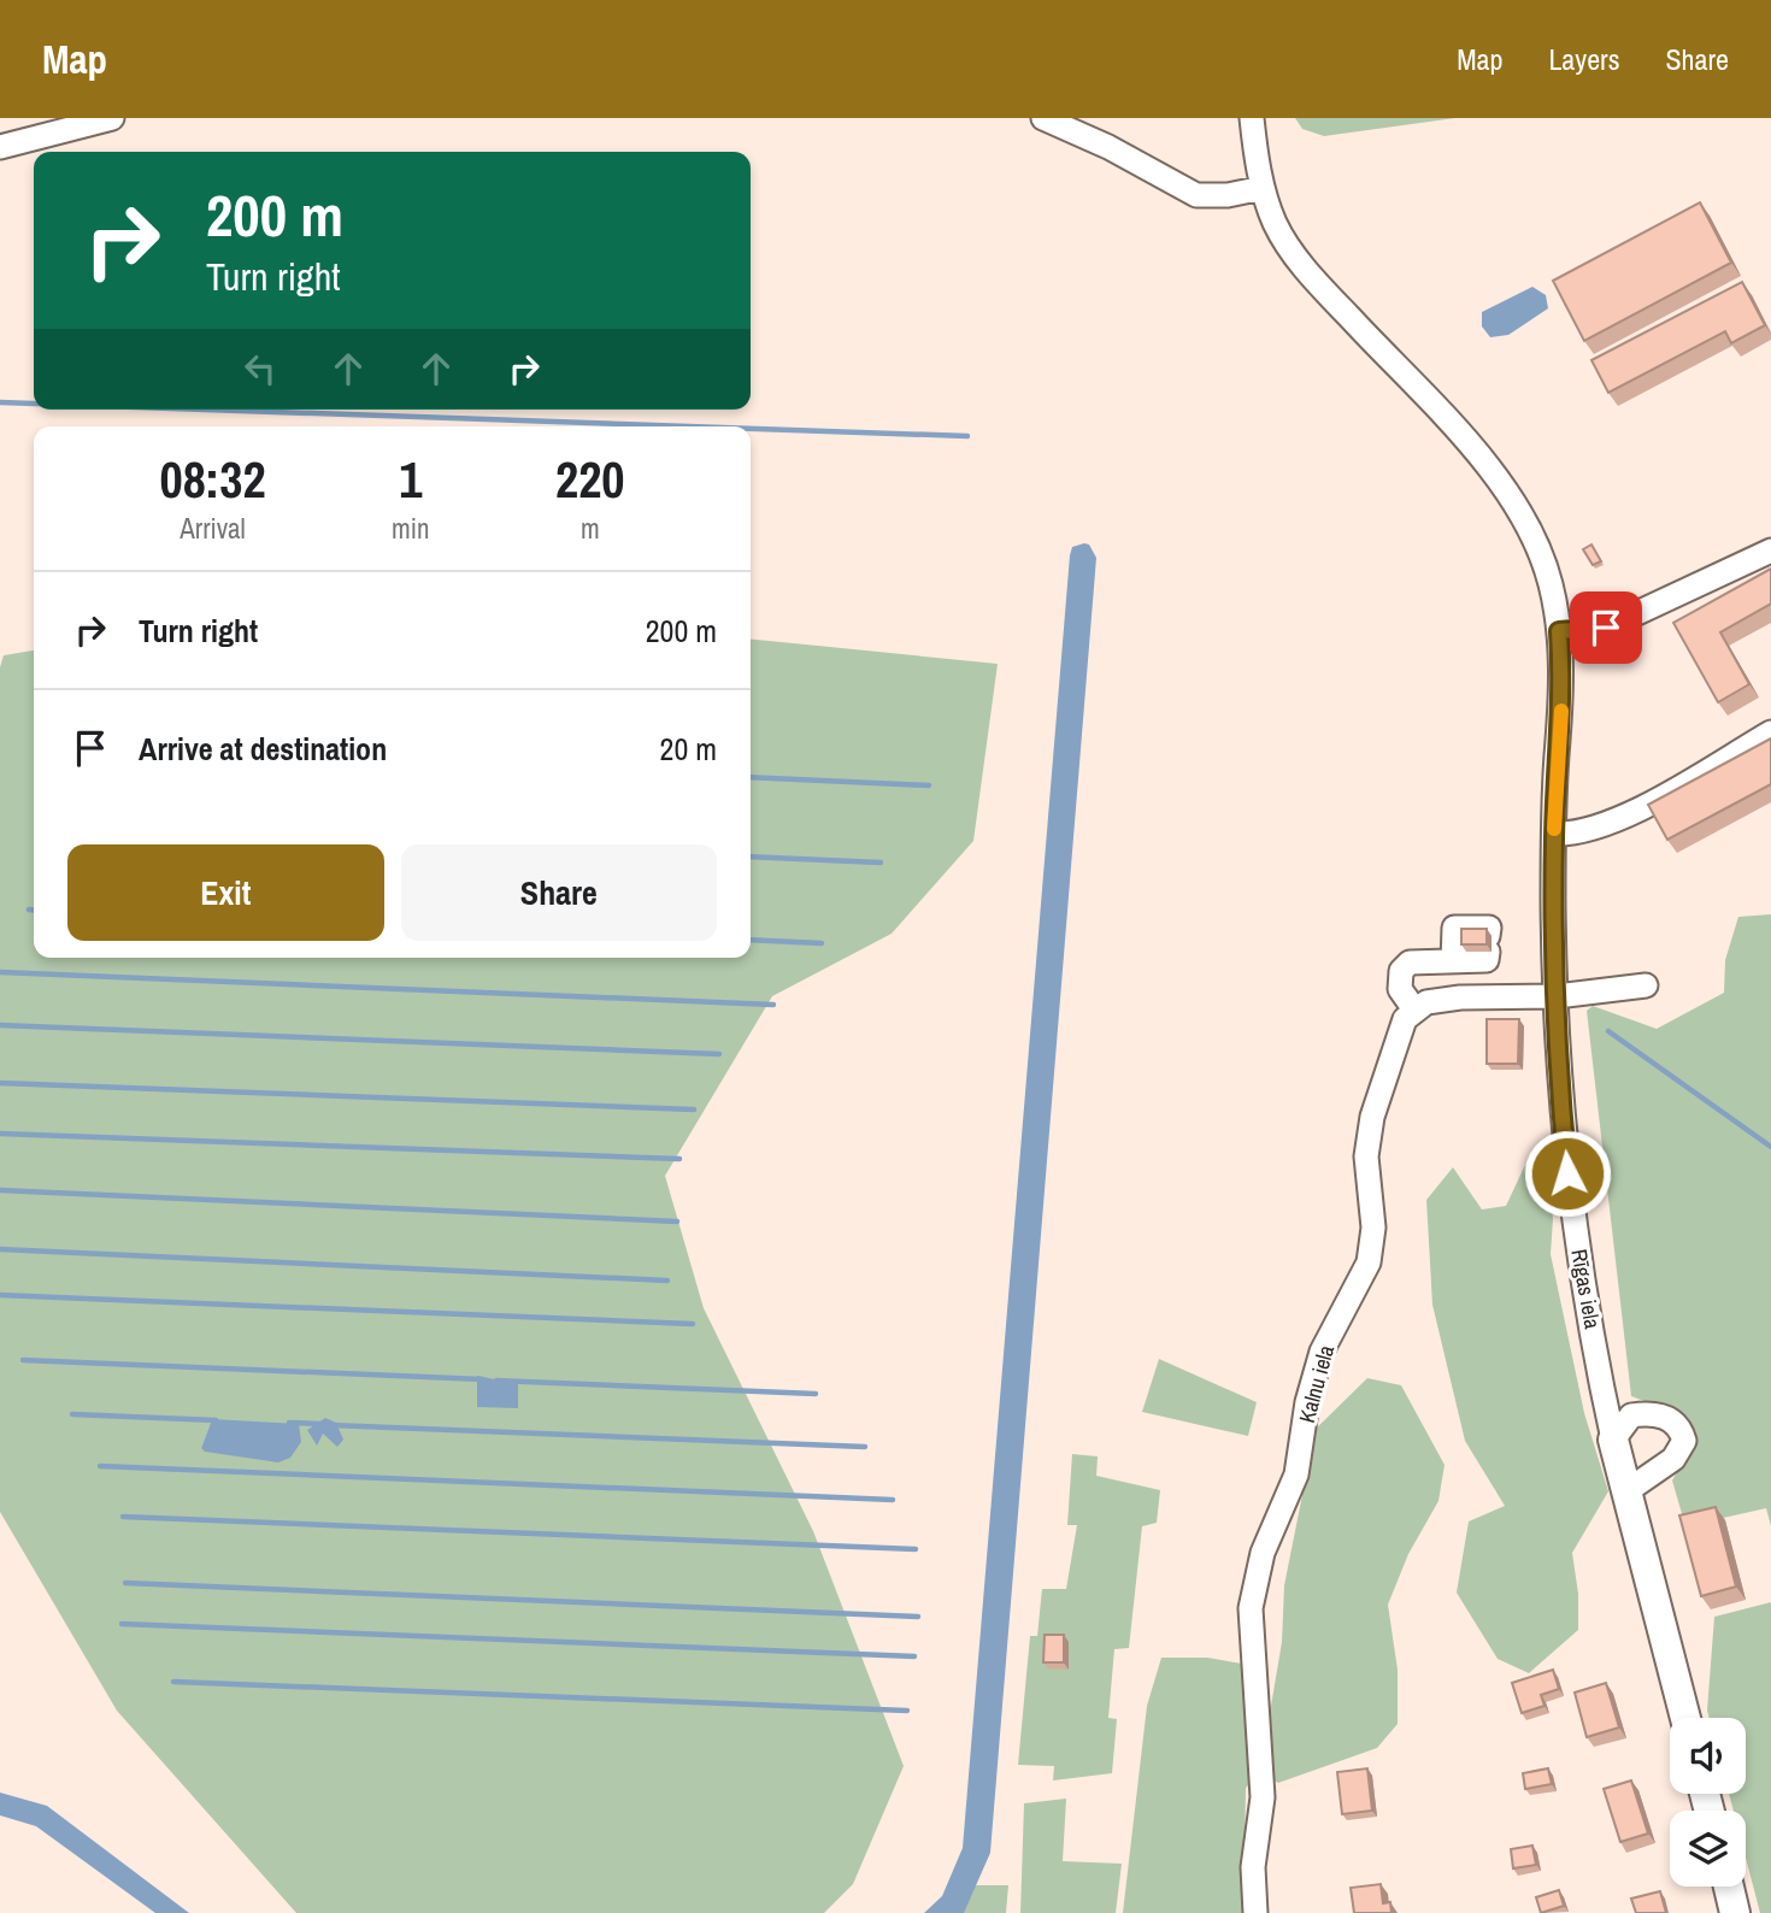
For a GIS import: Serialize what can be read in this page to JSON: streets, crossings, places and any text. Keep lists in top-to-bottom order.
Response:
{
  "streets": {
    "main road": ["Rīgas iela"],
    "street": ["Kalnu iela"]
  },
  "page": {
    "header": "Map",
    "nav": ["Map", "Layers", "Share"],
    "turn": ["200 m", "Turn right"],
    "eta": [
      "08:32",
      "Arrival",
      "1",
      "min",
      "220",
      "m"
    ],
    "list": [
      {
        "name": "Turn right",
        "value": "200 m"
      },
      {
        "name": "Arrive at destination",
        "value": "20 m"
      }
    ],
    "buttons": ["Exit", "Share"]
  }
}
